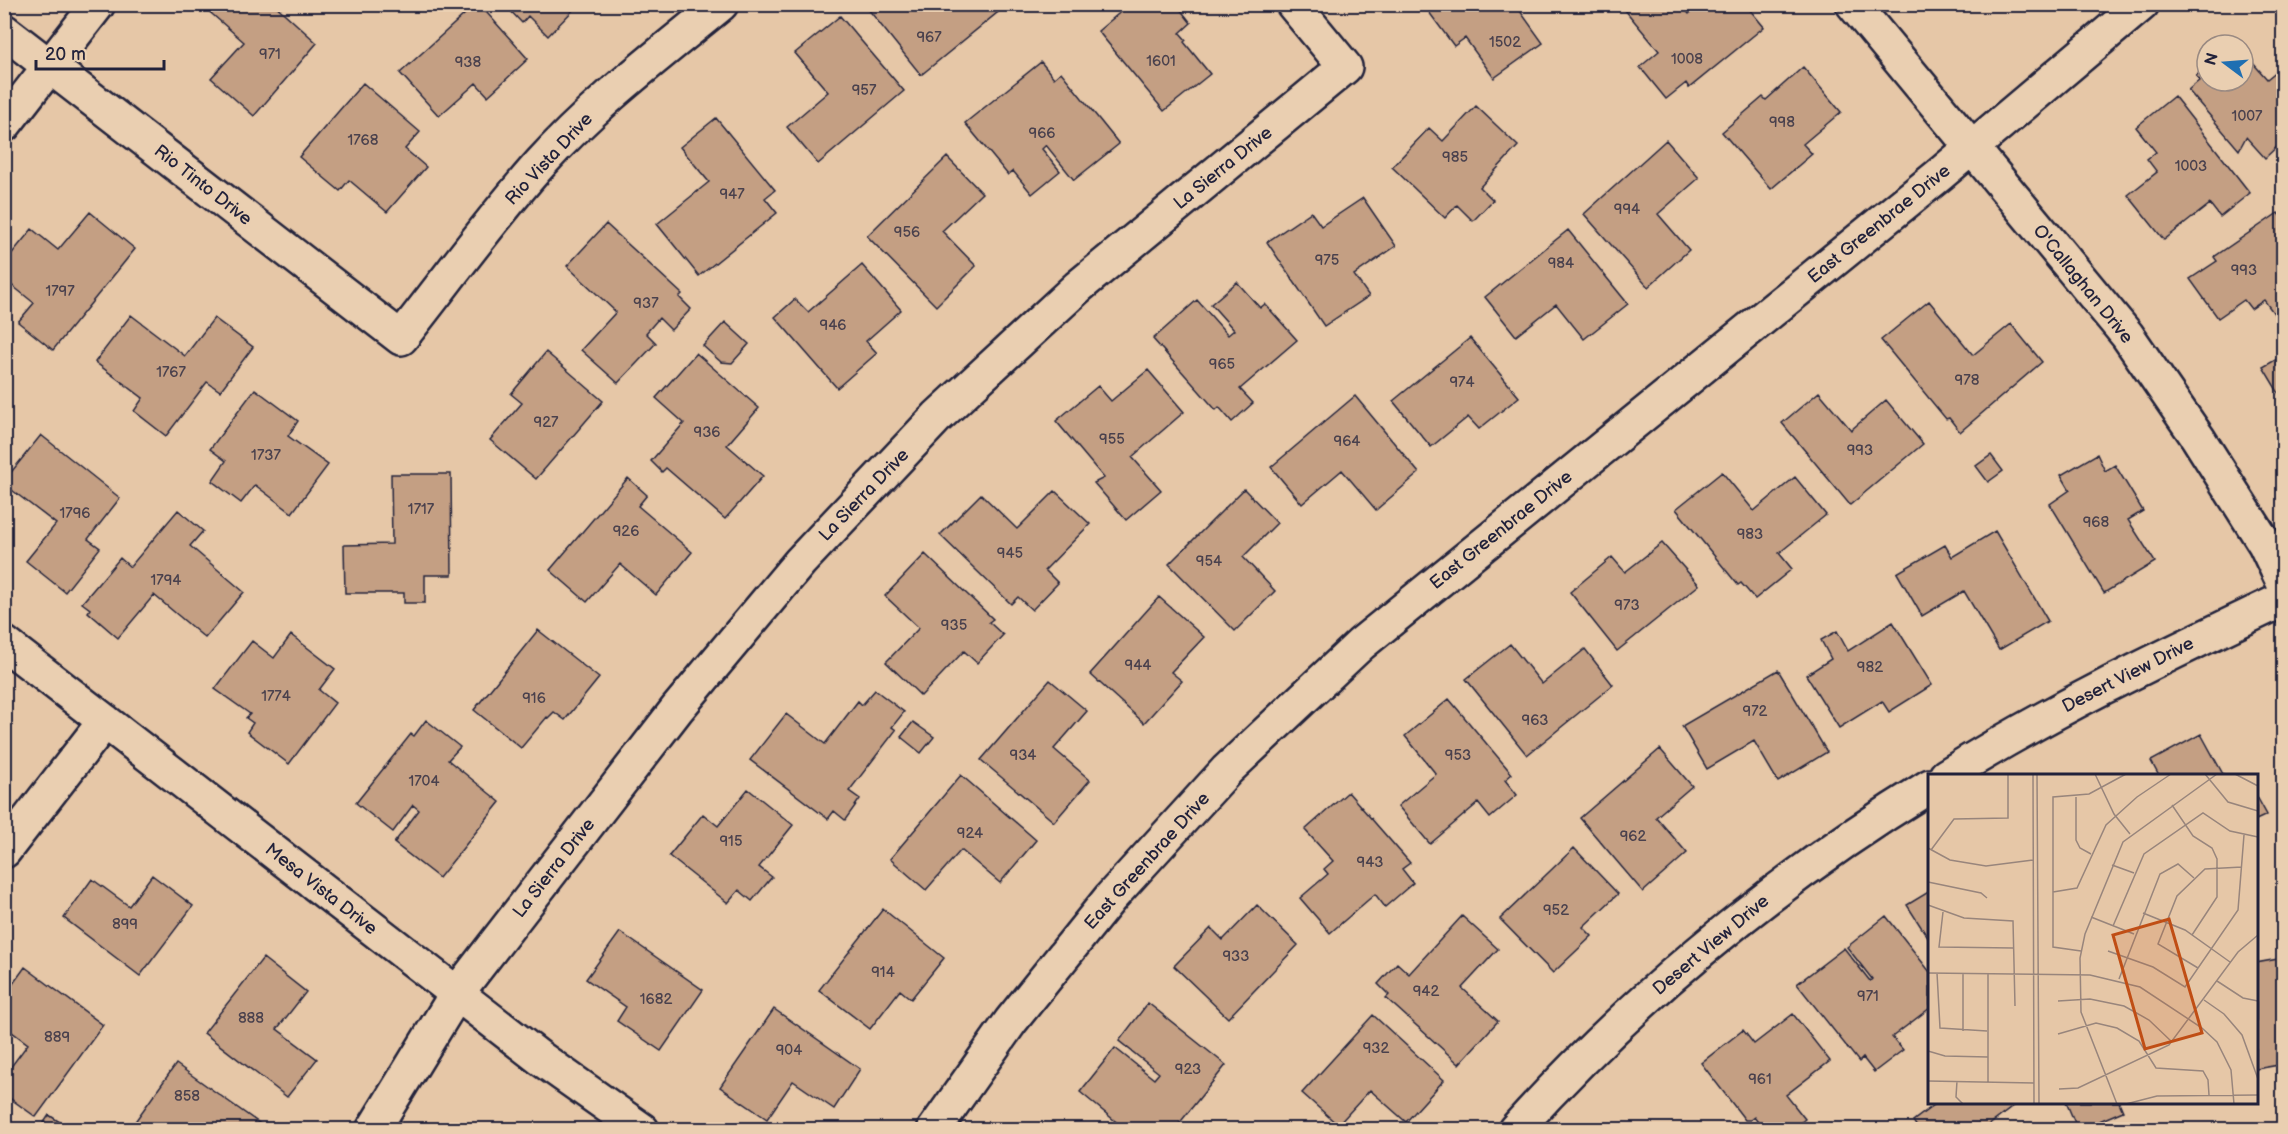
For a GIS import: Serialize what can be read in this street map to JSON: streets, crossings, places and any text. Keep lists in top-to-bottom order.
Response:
{
  "streets": {
    "street": [
      "Rio Vista Drive",
      "La Sierra Drive",
      "Rio Tinto Drive",
      "East Greenbrae Drive",
      "O'Callaghan Drive",
      "Desert View Drive",
      "Mesa Vista Drive"
    ]
  },
  "crossings": [
    ["Rio Vista Drive", "Rio Tinto Drive"],
    ["La Sierra Drive", "Mesa Vista Drive"],
    ["East Greenbrae Drive", "O'Callaghan Drive"]
  ],
  "house_numbers": [
    "967",
    "1502",
    "971",
    "1008",
    "1601",
    "938",
    "957",
    "1007",
    "998",
    "966",
    "1768",
    "985",
    "1003",
    "947",
    "994",
    "956",
    "975",
    "984",
    "993",
    "1797",
    "937",
    "946",
    "965",
    "1767",
    "978",
    "974",
    "927",
    "936",
    "955",
    "964",
    "993",
    "1737",
    "1717",
    "1796",
    "968",
    "926",
    "983",
    "945",
    "954",
    "1794",
    "973",
    "935",
    "944",
    "982",
    "1774",
    "916",
    "972",
    "963",
    "934",
    "953",
    "1704",
    "924",
    "962",
    "915",
    "943",
    "952",
    "899",
    "933",
    "914",
    "942",
    "971",
    "1682",
    "888",
    "889",
    "932",
    "904",
    "923",
    "961",
    "858"
  ],
  "scale_bar": "20 m",
  "north": "left"
}
